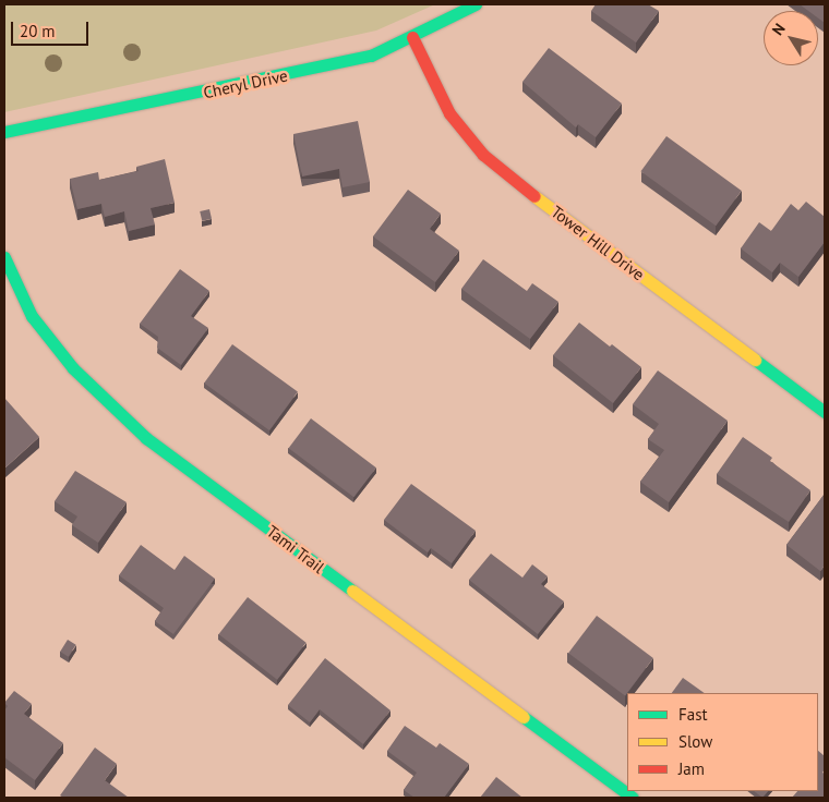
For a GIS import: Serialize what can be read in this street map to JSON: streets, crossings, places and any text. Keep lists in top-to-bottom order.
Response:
{
  "streets": {
    "street": ["Cheryl Drive", "Tower Hill Drive", "Tami Trail"]
  },
  "crossings": [
    ["Cheryl Drive", "Tower Hill Drive"]
  ],
  "legend": ["Fast", "Slow", "Jam"],
  "scale_bar": "20 m",
  "north": "top left"
}
